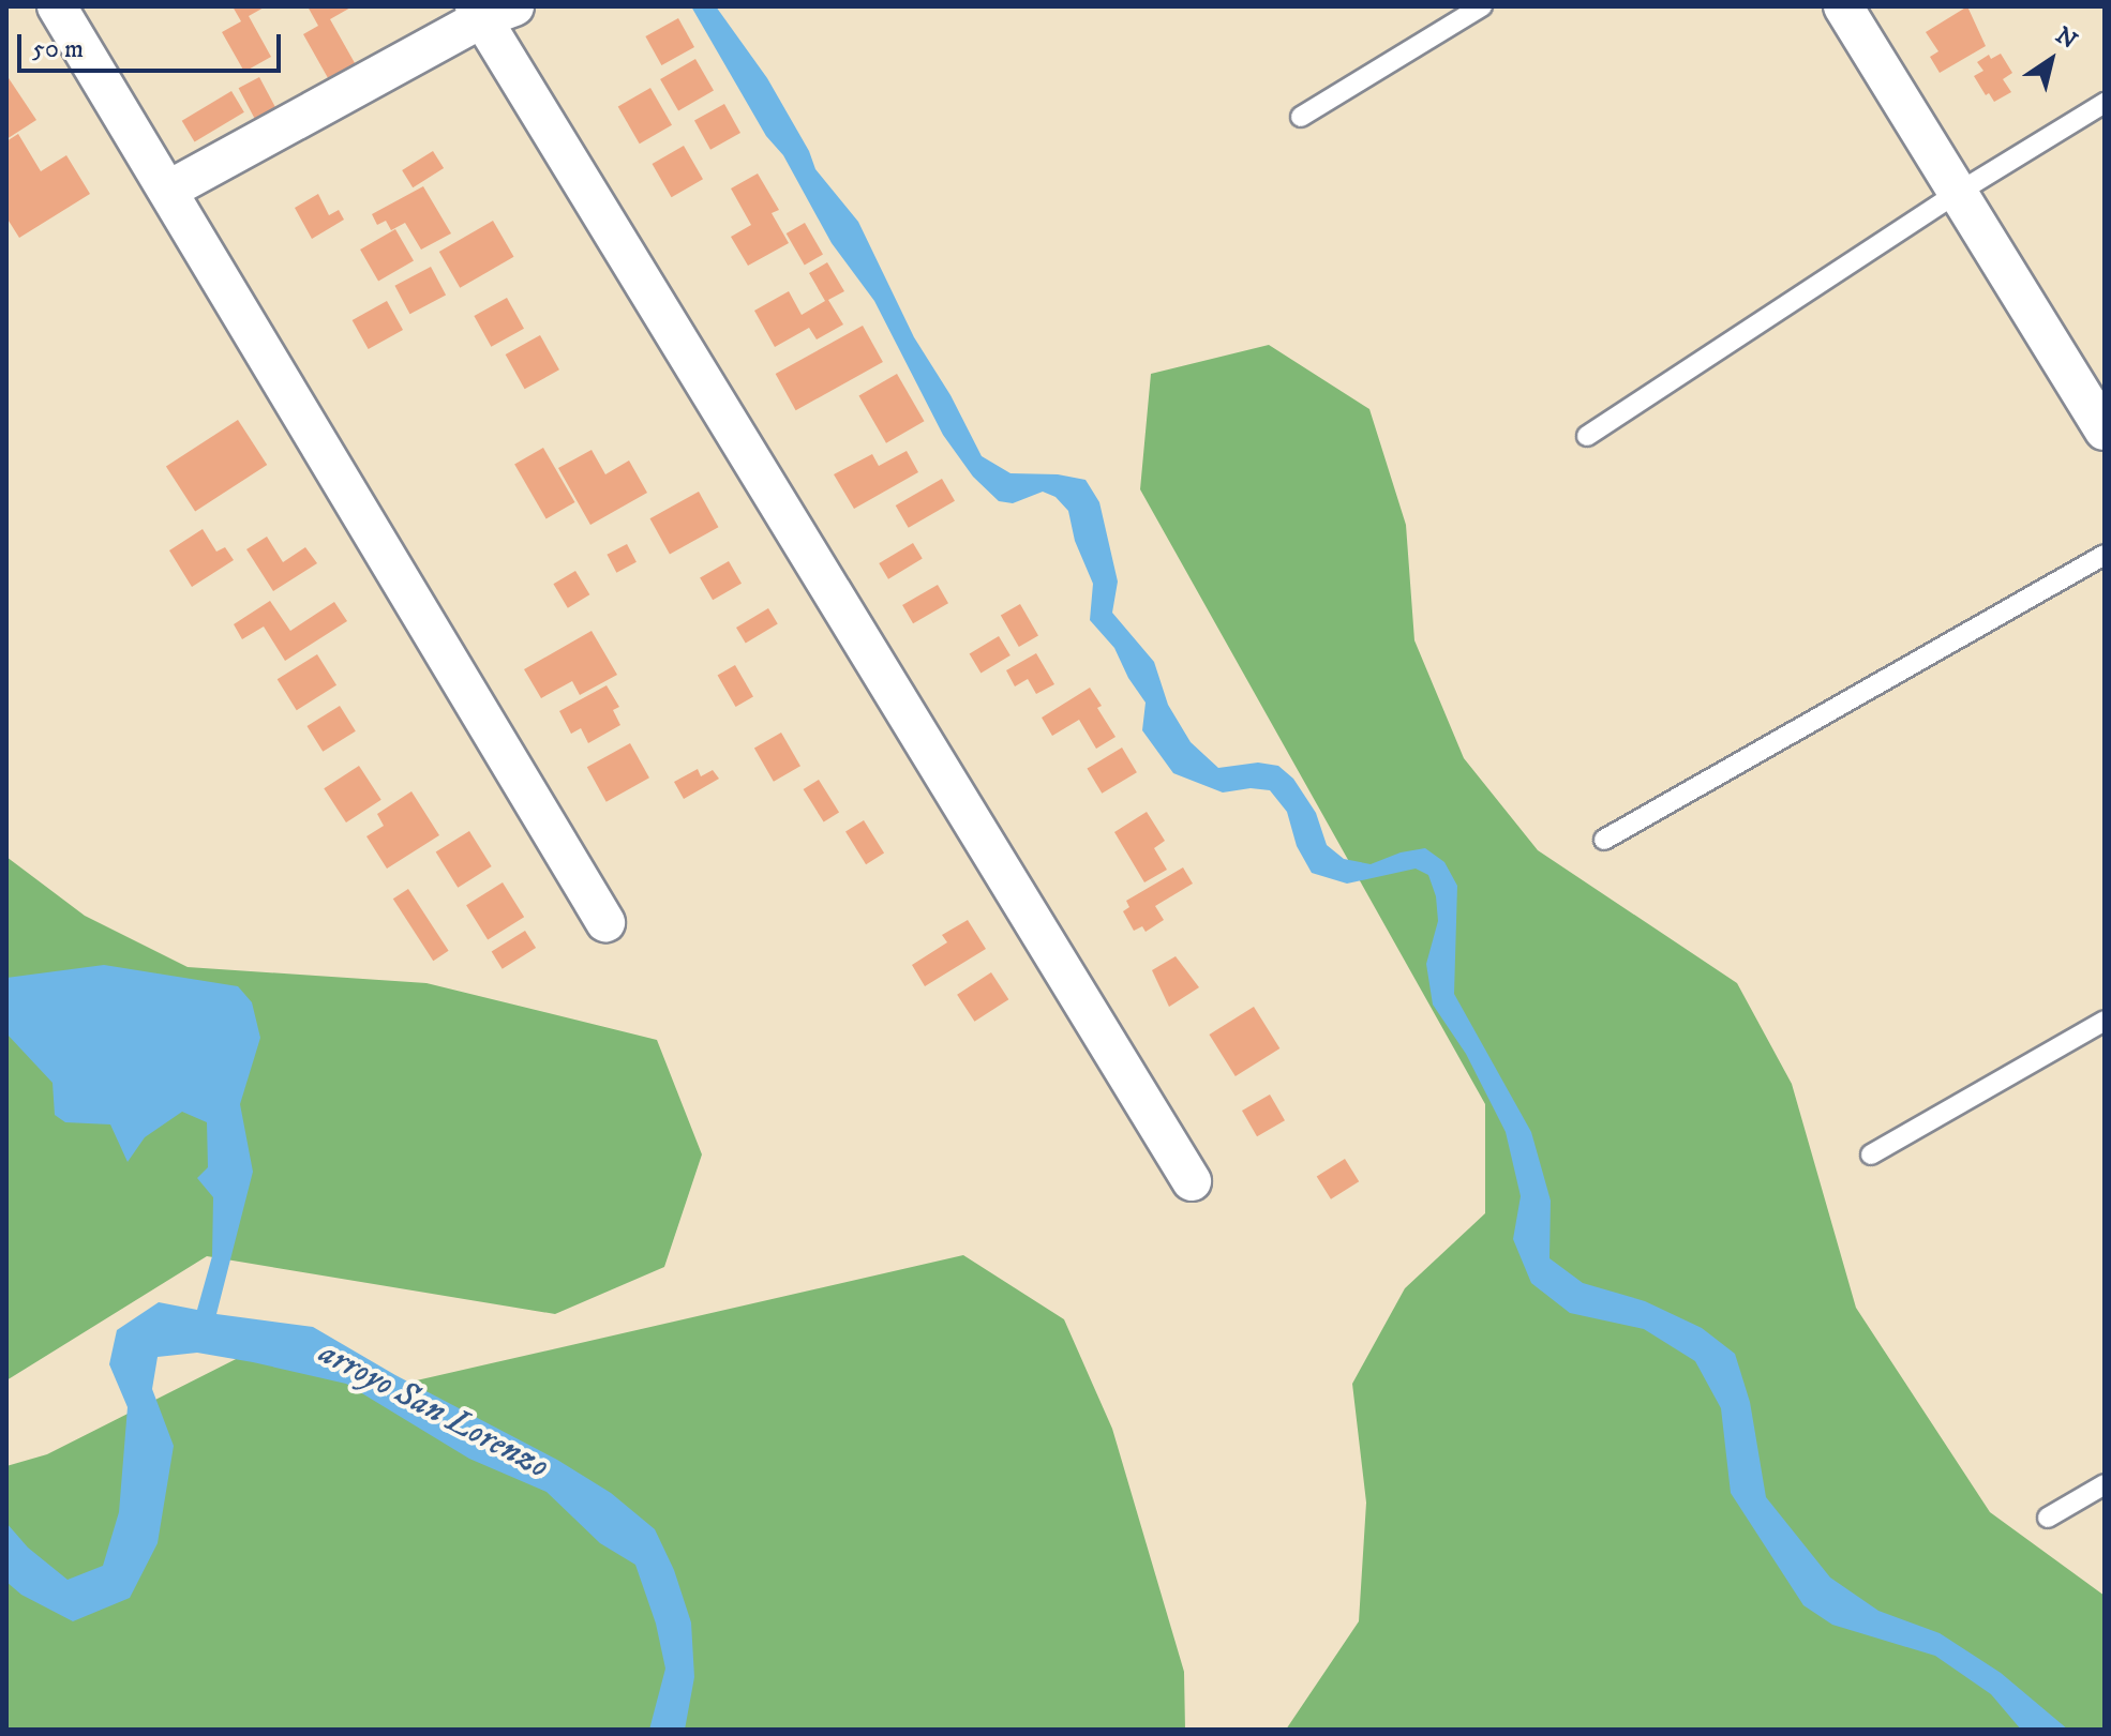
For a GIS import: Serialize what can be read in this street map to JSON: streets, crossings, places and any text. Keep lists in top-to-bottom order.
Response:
{
  "water": ["arroyo San Lorenzo"],
  "scale_bar": "50 m",
  "north": "top right"
}
